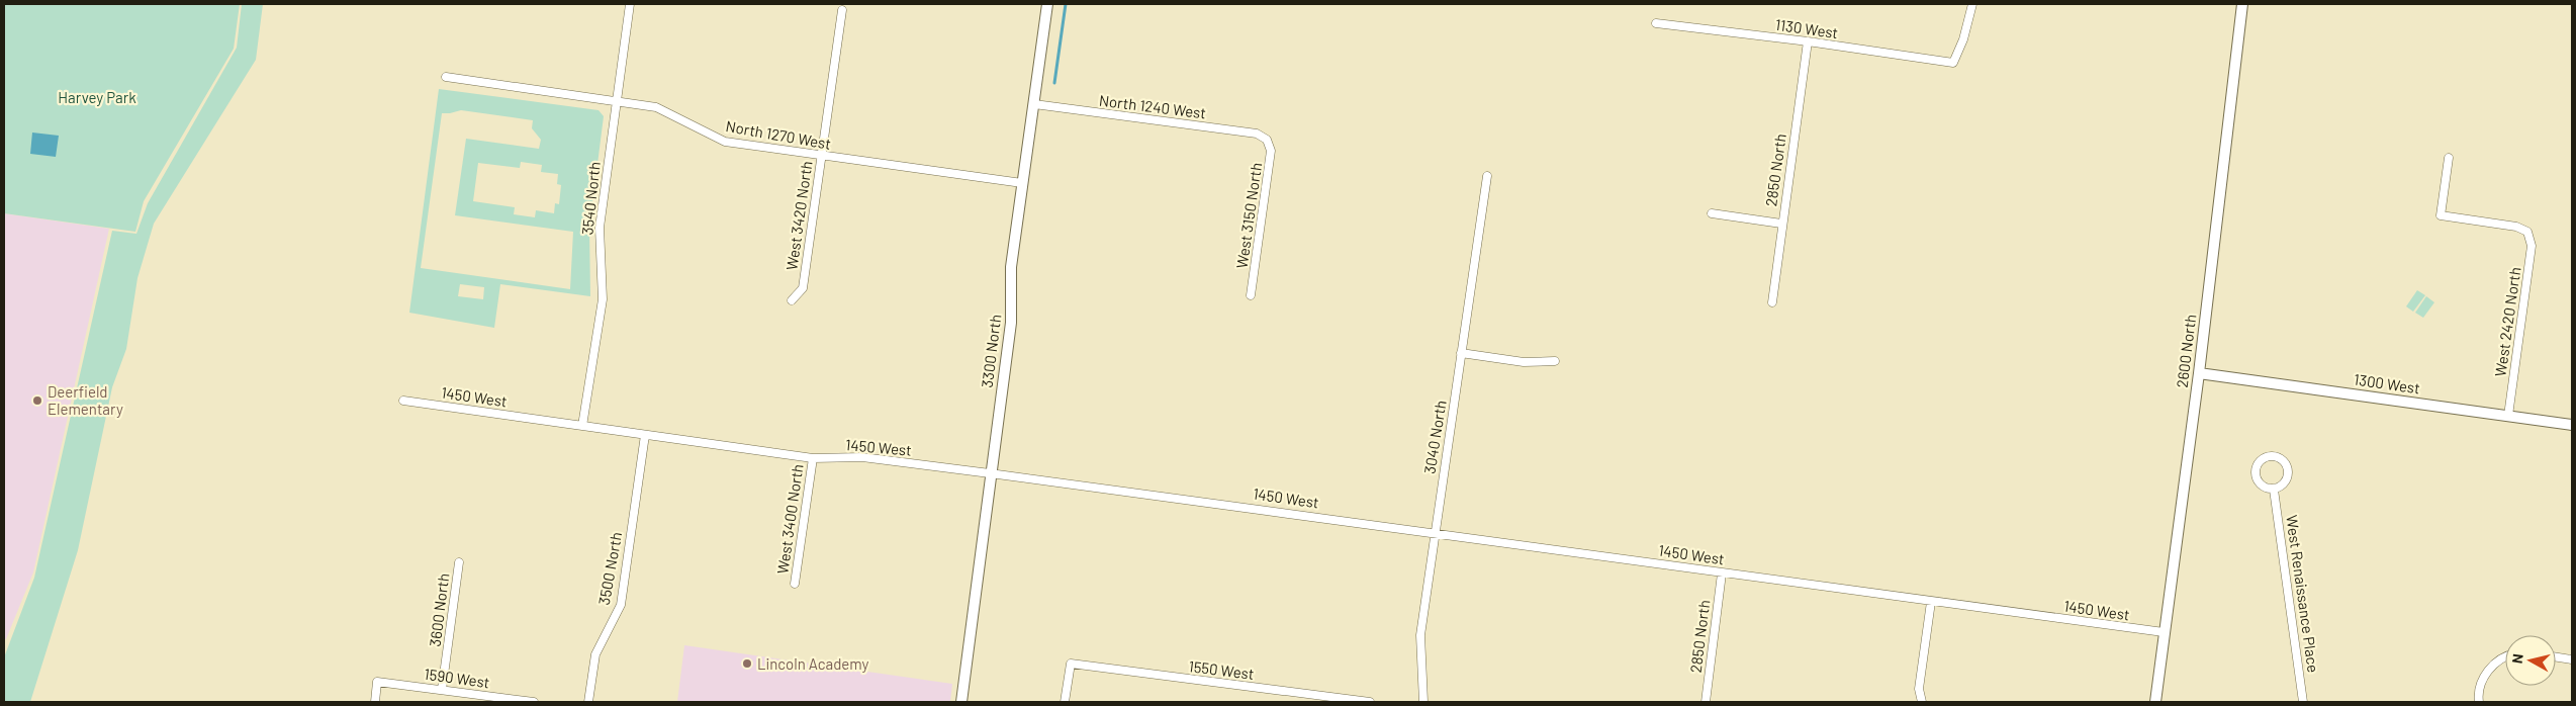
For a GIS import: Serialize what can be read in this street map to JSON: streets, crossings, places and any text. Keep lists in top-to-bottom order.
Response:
{
  "streets": {
    "street": [
      "1130 West",
      "North 1240 West",
      "North 1270 West",
      "2850 North",
      "3540 North",
      "West 3420 North",
      "West 3150 North",
      "West 2420 North",
      "3300 North",
      "2600 North",
      "1300 West",
      "1450 West",
      "3040 North",
      "West 3400 North",
      "3500 North",
      "West Renaissance Place",
      "3600 North",
      "1550 West",
      "1590 West"
    ]
  },
  "crossings": [
    ["1130 West", "2850 North"],
    ["North 1240 West", "West 3150 North"],
    ["North 1240 West", "3300 North"],
    ["North 1270 West", "3540 North"],
    ["North 1270 West", "West 3420 North"],
    ["North 1270 West", "3300 North"],
    ["2850 North", "1450 West"],
    ["3540 North", "1450 West"],
    ["West 2420 North", "1300 West"],
    ["3300 North", "1450 West"],
    ["2600 North", "1300 West"],
    ["2600 North", "1450 West"],
    ["1450 West", "3040 North"],
    ["1450 West", "West 3400 North"],
    ["1450 West", "3500 North"],
    ["3600 North", "1590 West"]
  ],
  "parks": ["Harvey Park"],
  "places": ["Deerfield Elementary", "Lincoln Academy"],
  "north": "left"
}
